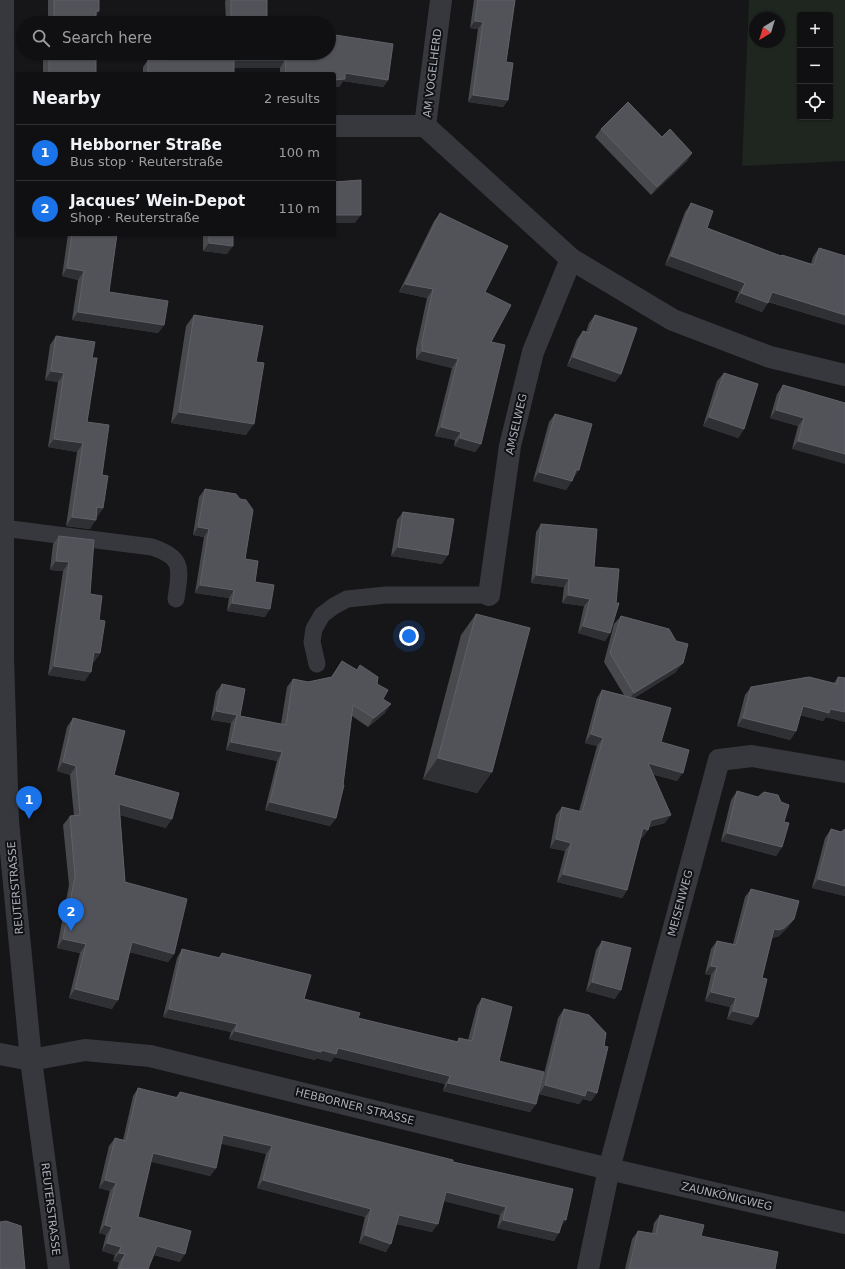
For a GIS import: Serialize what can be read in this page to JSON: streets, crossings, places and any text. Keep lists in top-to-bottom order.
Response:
{
  "streets": {
    "street": [
      "AM VOGELHERD",
      "AMSELWEG",
      "REUTERSTRASSE",
      "MEISENWEG",
      "HEBBORNER STRASSE",
      "ZAUNKÖNIGWEG"
    ]
  },
  "crossings": [
    ["REUTERSTRASSE", "HEBBORNER STRASSE"],
    ["MEISENWEG", "HEBBORNER STRASSE"],
    ["MEISENWEG", "ZAUNKÖNIGWEG"],
    ["HEBBORNER STRASSE", "ZAUNKÖNIGWEG"]
  ],
  "north": "bottom left",
  "page": {
    "map_buttons": ["+", "−"],
    "search": "Search here",
    "heading": ["Nearby", "2 results"],
    "list": [
      {
        "mark": "1",
        "name": "Hebborner Straße",
        "note": "Bus stop · Reuterstraße",
        "value": "100 m"
      },
      {
        "mark": "2",
        "name": "Jacques’ Wein-Depot",
        "note": "Shop · Reuterstraße",
        "value": "110 m"
      }
    ],
    "pins": ["1", "2"]
  }
}
